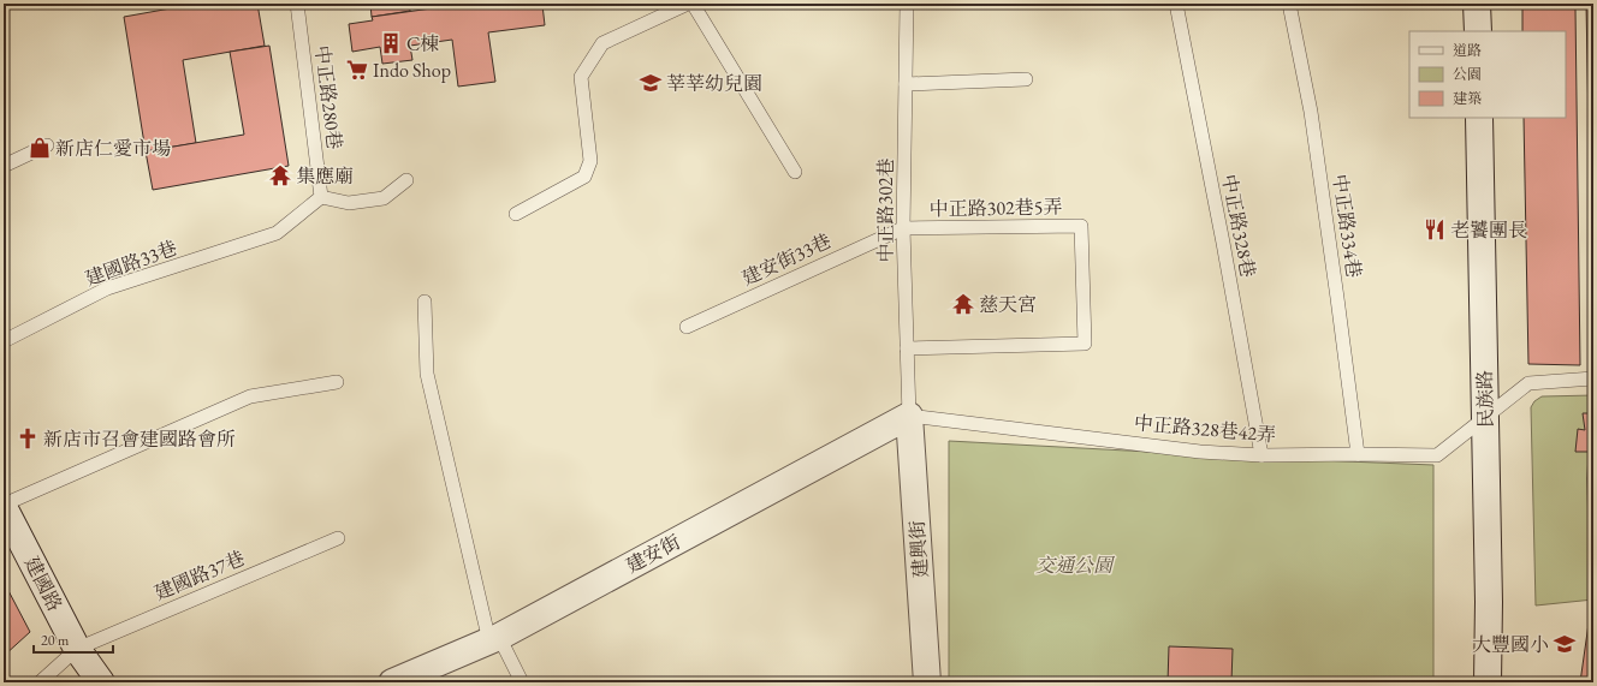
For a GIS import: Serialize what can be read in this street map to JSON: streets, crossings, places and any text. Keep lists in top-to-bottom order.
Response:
{
  "streets": {
    "street": [
      "民族路",
      "建興街",
      "建安街",
      "建國路"
    ],
    "lane": [
      "中正路280巷",
      "中正路302巷5弄",
      "中正路302巷",
      "中正路328巷",
      "中正路334巷",
      "建安街33巷",
      "建國路33巷",
      "中正路328巷42弄",
      "建國路37巷"
    ]
  },
  "crossings": [
    ["中正路280巷", "建國路33巷"],
    ["中正路302巷5弄", "中正路302巷"],
    ["中正路302巷5弄", "建安街33巷"],
    ["中正路302巷", "建安街33巷"],
    ["中正路302巷", "中正路328巷42弄"],
    ["中正路302巷", "建興街"],
    ["中正路302巷", "建安街"],
    ["中正路328巷", "中正路328巷42弄"],
    ["中正路334巷", "中正路328巷42弄"],
    ["民族路", "中正路328巷42弄"],
    ["中正路328巷42弄", "建興街"],
    ["中正路328巷42弄", "建安街"],
    ["建興街", "建安街"],
    ["建國路37巷", "建國路"]
  ],
  "parks": ["交通公園"],
  "places": {
    "building": ["C棟"],
    "supermarket": ["Indo Shop"],
    "school or university": ["莘莘幼兒園", "大豐國小"],
    "shop": ["新店仁愛市場"],
    "temple": ["集應廟", "慈天宮"],
    "restaurant": ["老饕團長"],
    "church": ["新店市召會建國路會所"]
  },
  "legend": ["道路", "公園", "建築"],
  "scale_bar": "20 m"
}
